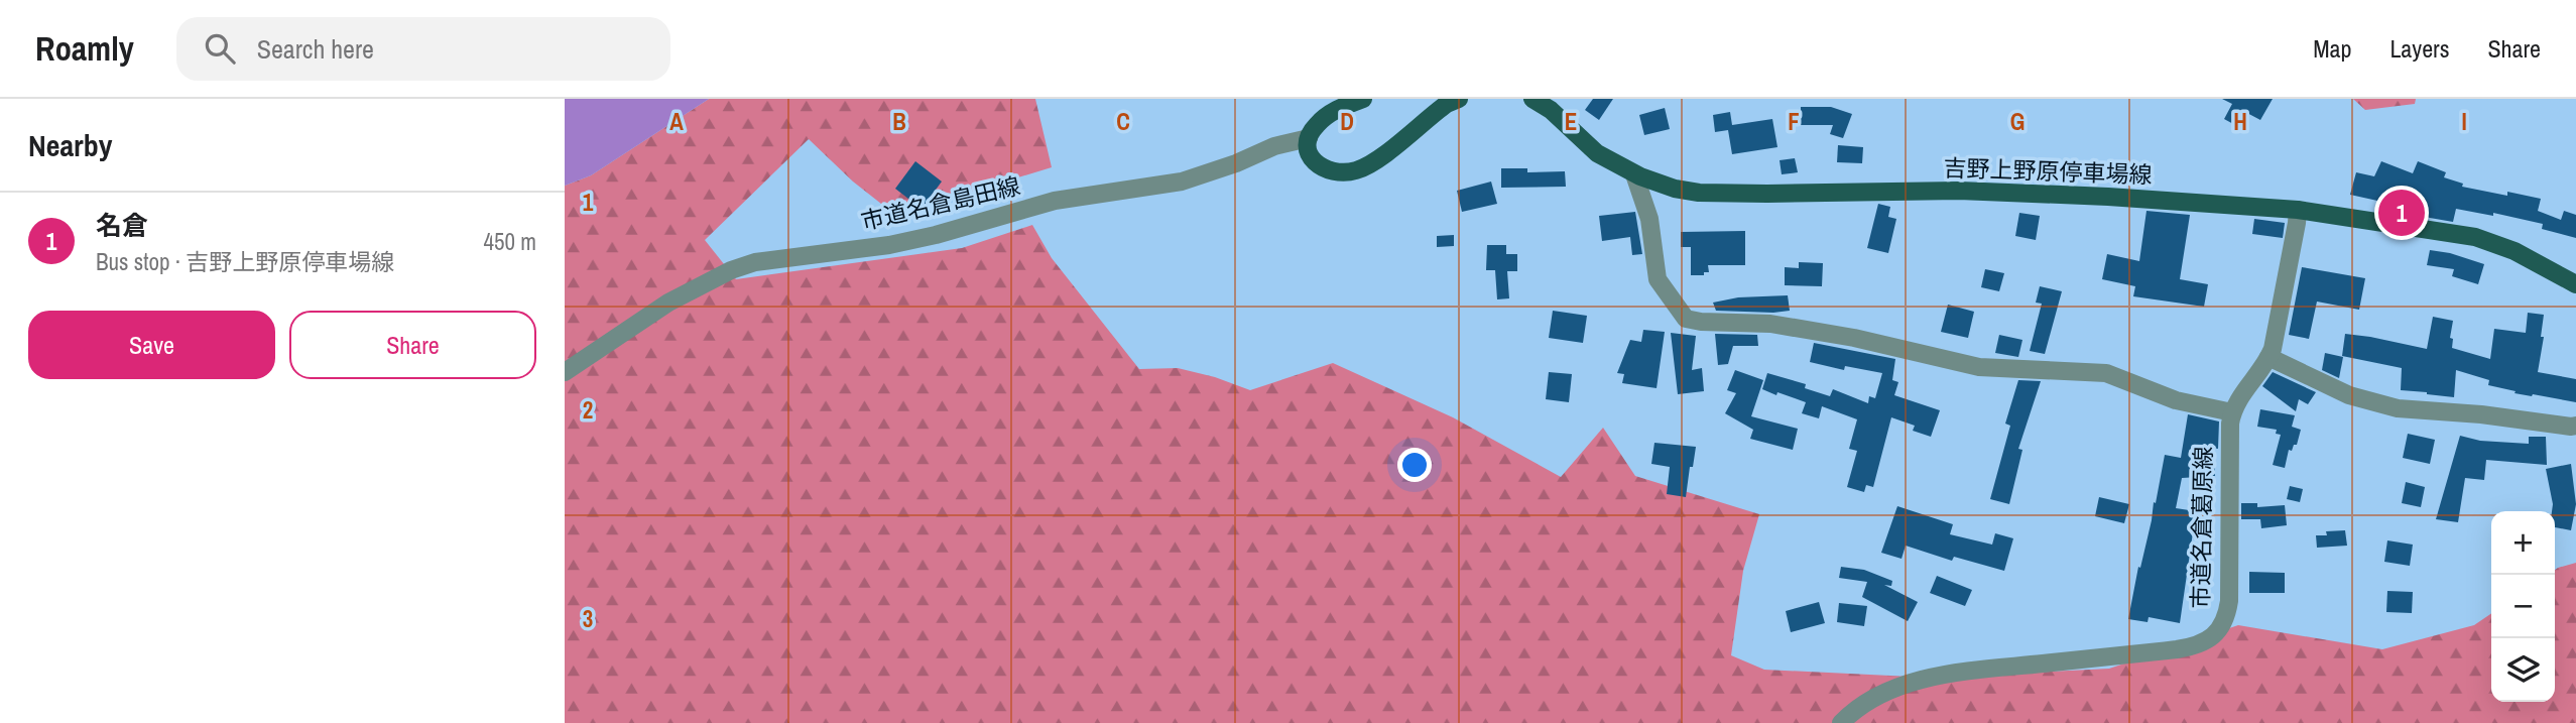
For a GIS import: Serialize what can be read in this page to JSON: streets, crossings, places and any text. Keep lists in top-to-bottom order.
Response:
{
  "streets": {
    "main road": ["吉野上野原停車場線"],
    "street": ["市道名倉島田線", "市道名倉葛原線"]
  },
  "crossings": [
    ["吉野上野原停車場線", "市道名倉葛原線"]
  ],
  "page": {
    "header": "Roamly",
    "search": "Search here",
    "nav": ["Map", "Layers", "Share"],
    "heading": "Nearby",
    "pins": "1",
    "list": [
      {
        "mark": "1",
        "name": "名倉",
        "note": "Bus stop · 吉野上野原停車場線",
        "value": "450 m"
      }
    ],
    "buttons": ["Save", "Share"],
    "map_buttons": ["+", "−"]
  },
  "grid": {
    "columns": [
      "A",
      "B",
      "C",
      "D",
      "E",
      "F",
      "G",
      "H",
      "I"
    ],
    "rows": ["1", "2", "3"]
  }
}
